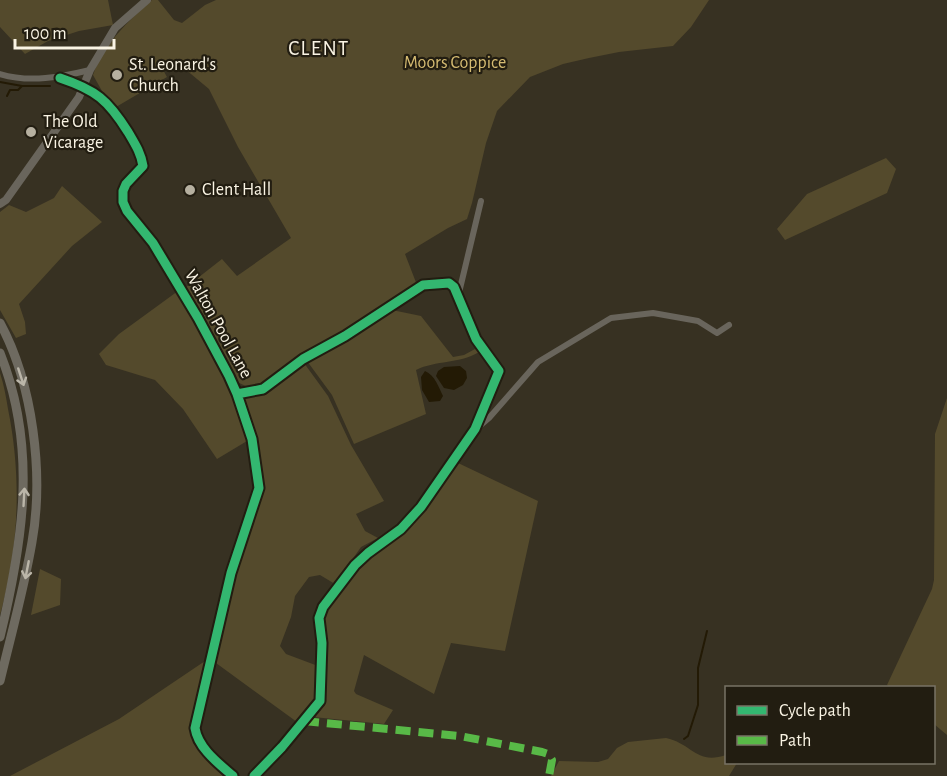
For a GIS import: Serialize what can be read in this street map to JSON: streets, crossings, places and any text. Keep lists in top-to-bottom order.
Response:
{
  "streets": {
    "street": ["Walton Pool Lane"]
  },
  "districts": ["CLENT"],
  "parks": ["Moors Coppice"],
  "places": ["St. Leonard's Church", "The Old Vicarage", "Clent Hall"],
  "legend": ["Cycle path", "Path"],
  "scale_bar": "100 m"
}
